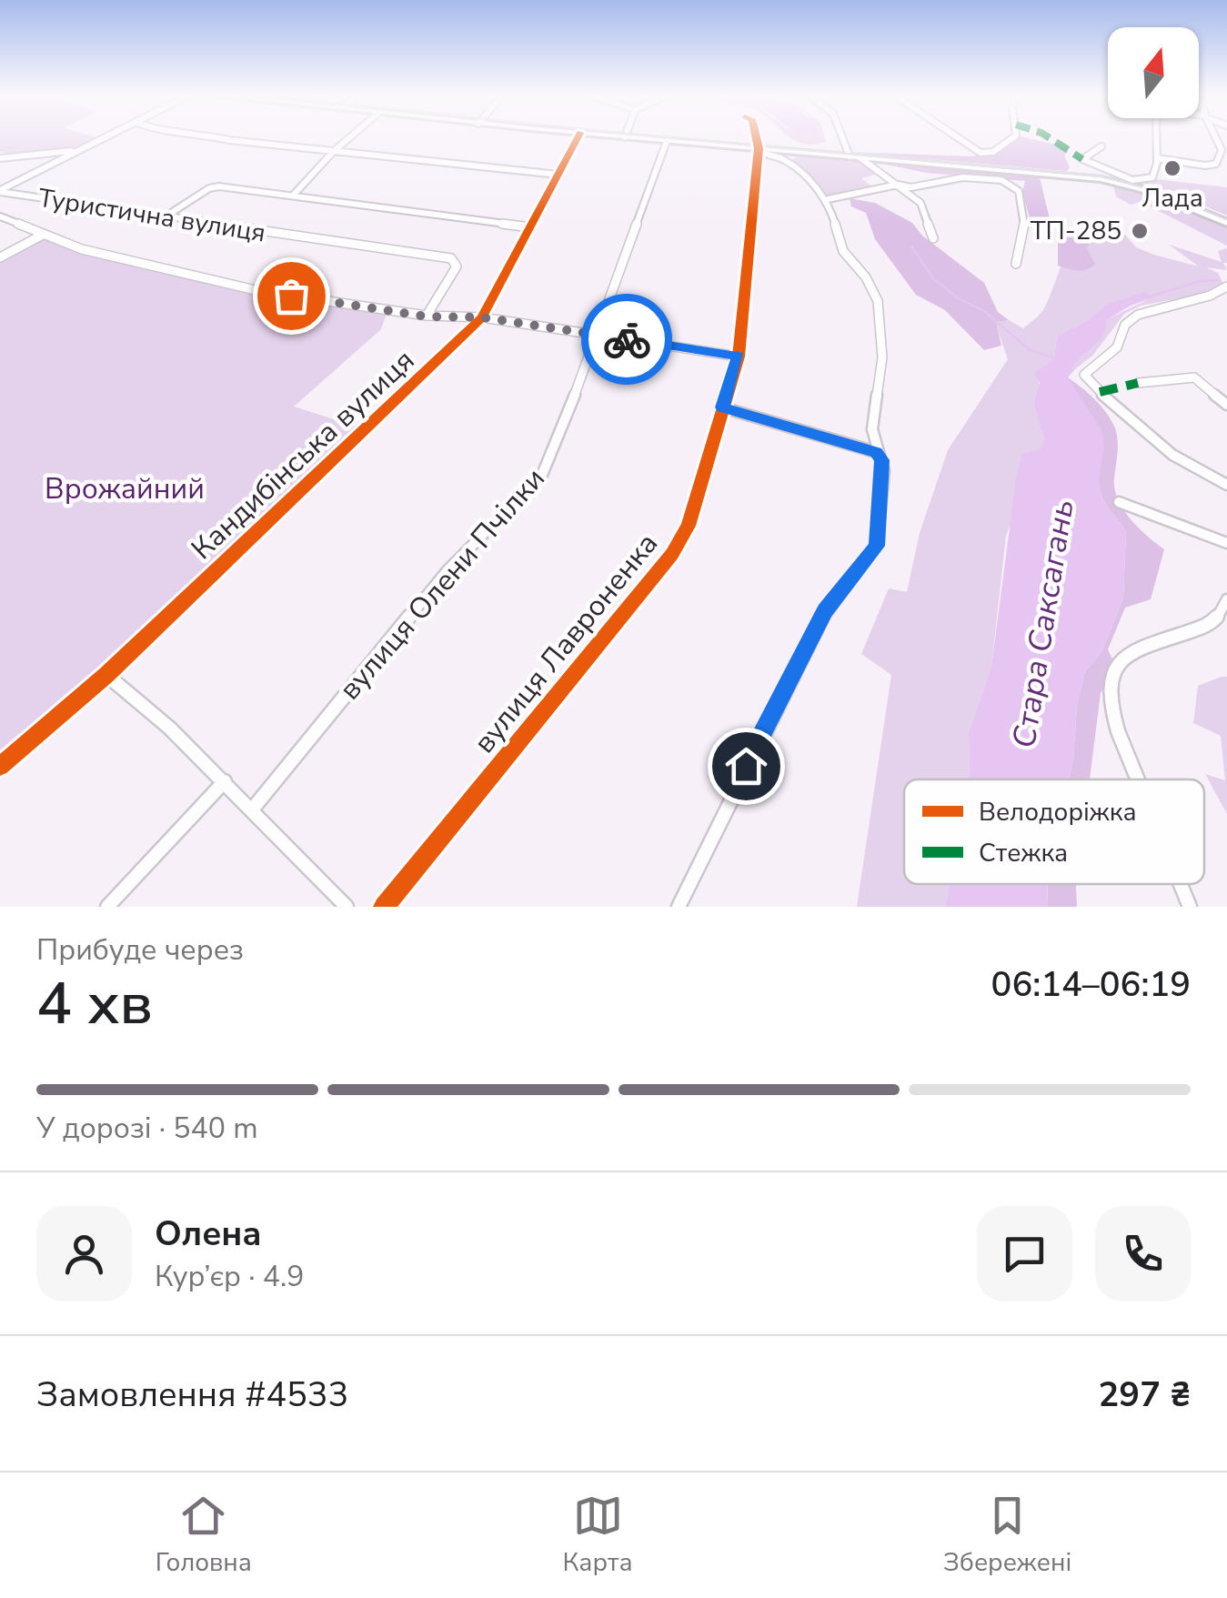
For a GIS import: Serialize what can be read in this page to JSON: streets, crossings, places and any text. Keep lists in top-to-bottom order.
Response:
{
  "streets": {
    "street": [
      "Туристична вулиця",
      "Кандибінська вулиця",
      "вулиця Олени Пчілки",
      "вулиця Лавроненка"
    ]
  },
  "water": ["Стара Саксагань"],
  "parks": ["Врожайний"],
  "places": ["Лада", "ТП-285"],
  "legend": ["Велодоріжка", "Стежка"],
  "north": "top",
  "page": {
    "heading": ["4 хв", "Прибуде через", "06:14–06:19"],
    "panel": [
      "Олена",
      "Кур’єр · 4.9",
      "Замовлення #4533",
      "297 ₴"
    ],
    "bar": "У дорозі · 540 m",
    "tabs": ["Головна", "Карта", "Збережені"]
  }
}
